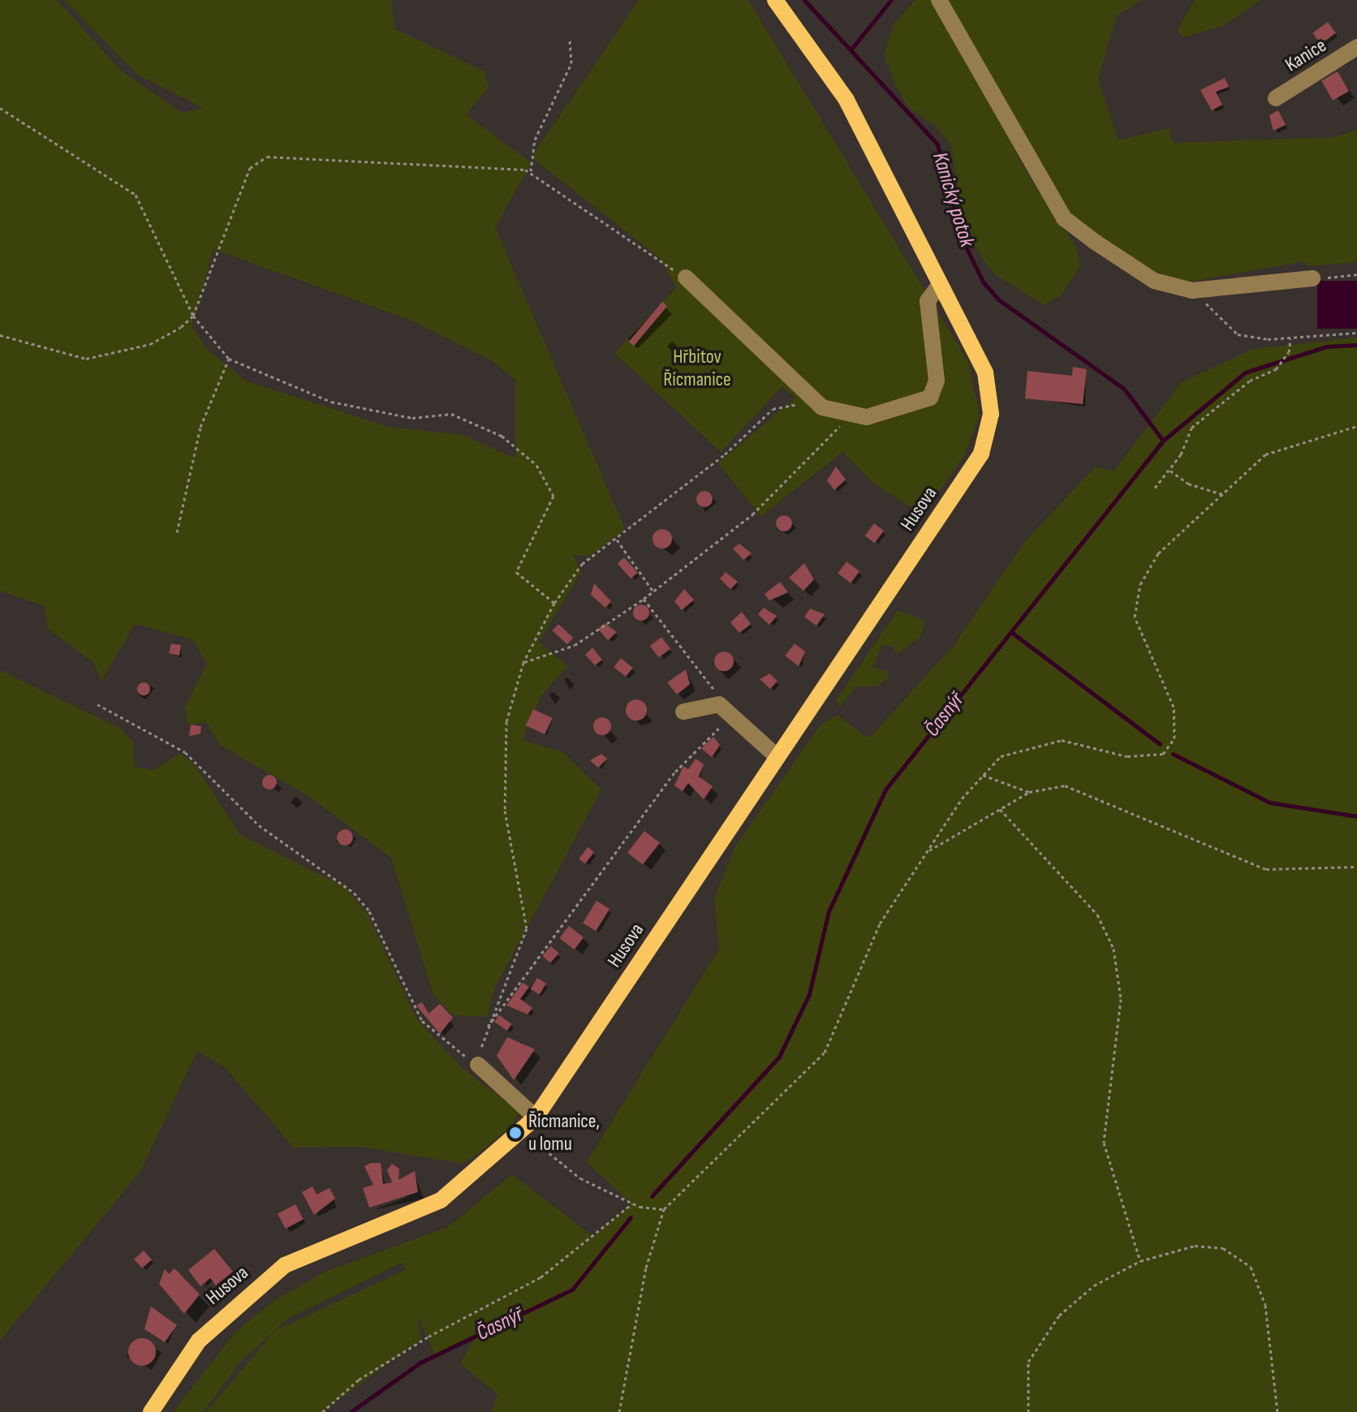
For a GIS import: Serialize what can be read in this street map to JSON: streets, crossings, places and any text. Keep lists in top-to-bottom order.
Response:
{
  "streets": {
    "main road": ["Husova"],
    "street": ["Kanice"]
  },
  "water": ["Kanický potok", "Časnýř"],
  "parks": ["Hřbitov Řícmanice"],
  "places": ["Řícmanice, u lomu"]
}
